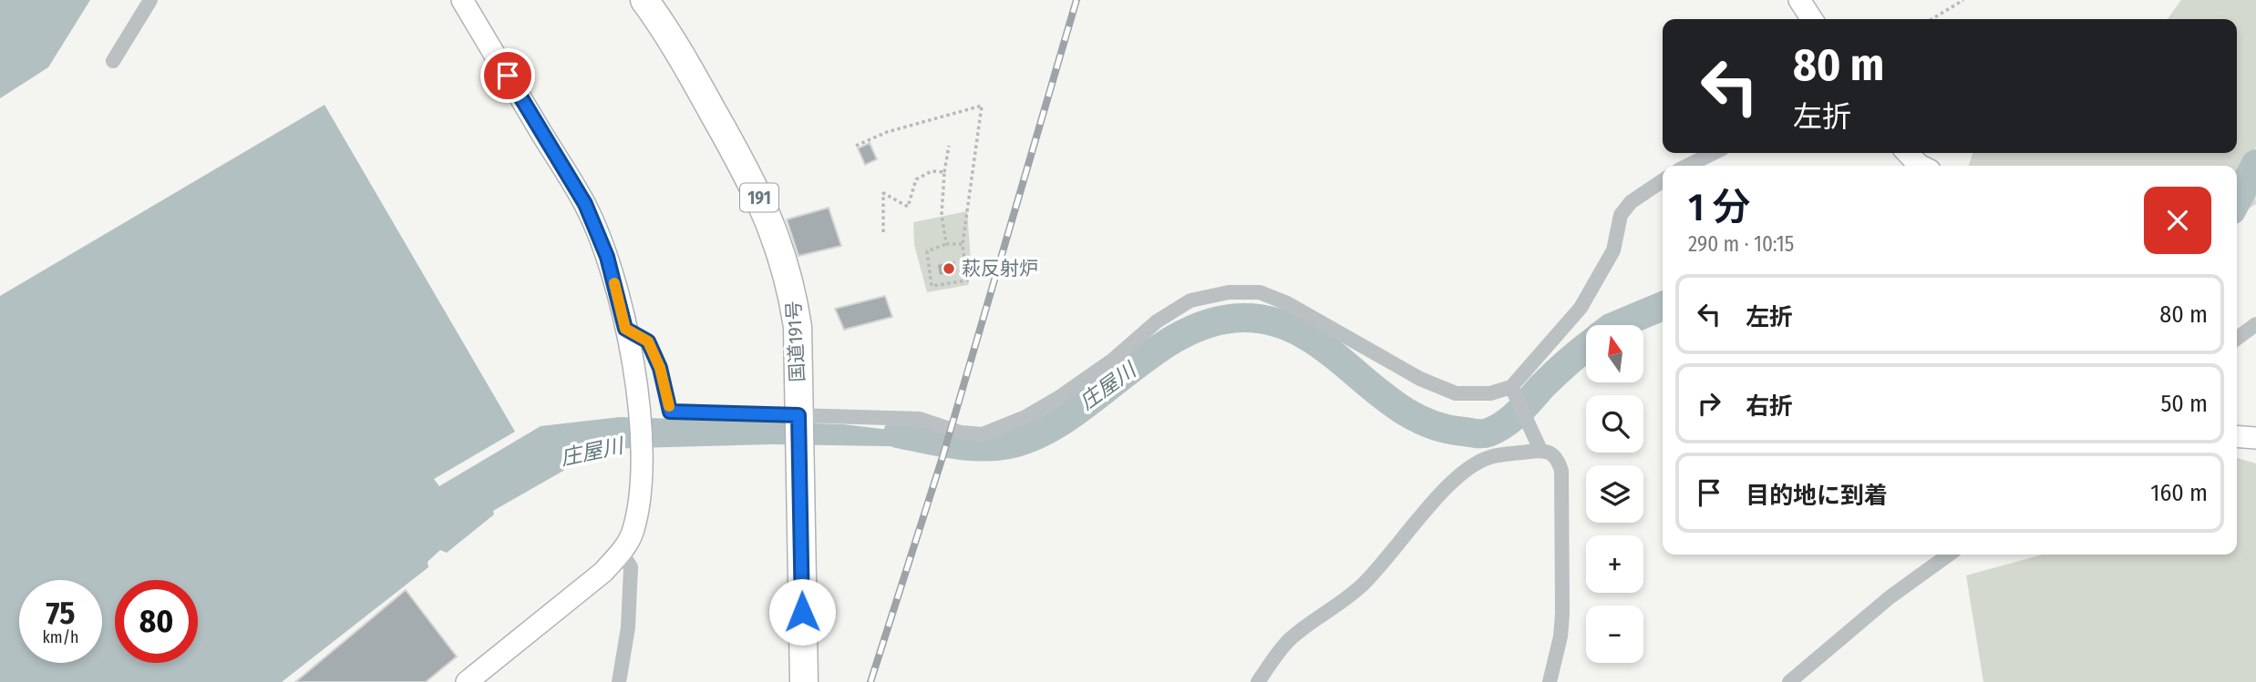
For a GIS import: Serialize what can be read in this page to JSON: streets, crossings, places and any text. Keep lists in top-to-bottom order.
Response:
{
  "streets": {
    "highway": ["191", "国道191号"]
  },
  "water": ["庄屋川"],
  "places": ["萩反射炉"],
  "north": "top",
  "page": {
    "turn": ["80 m", "左折"],
    "heading": ["1 分", "290 m · 10:15"],
    "list": [
      {
        "name": "左折",
        "value": "80 m"
      },
      {
        "name": "右折",
        "value": "50 m"
      },
      {
        "name": "目的地に到着",
        "value": "160 m"
      }
    ],
    "map_buttons": ["+", "−"],
    "speed": "75 km/h",
    "limit": "80"
  }
}
